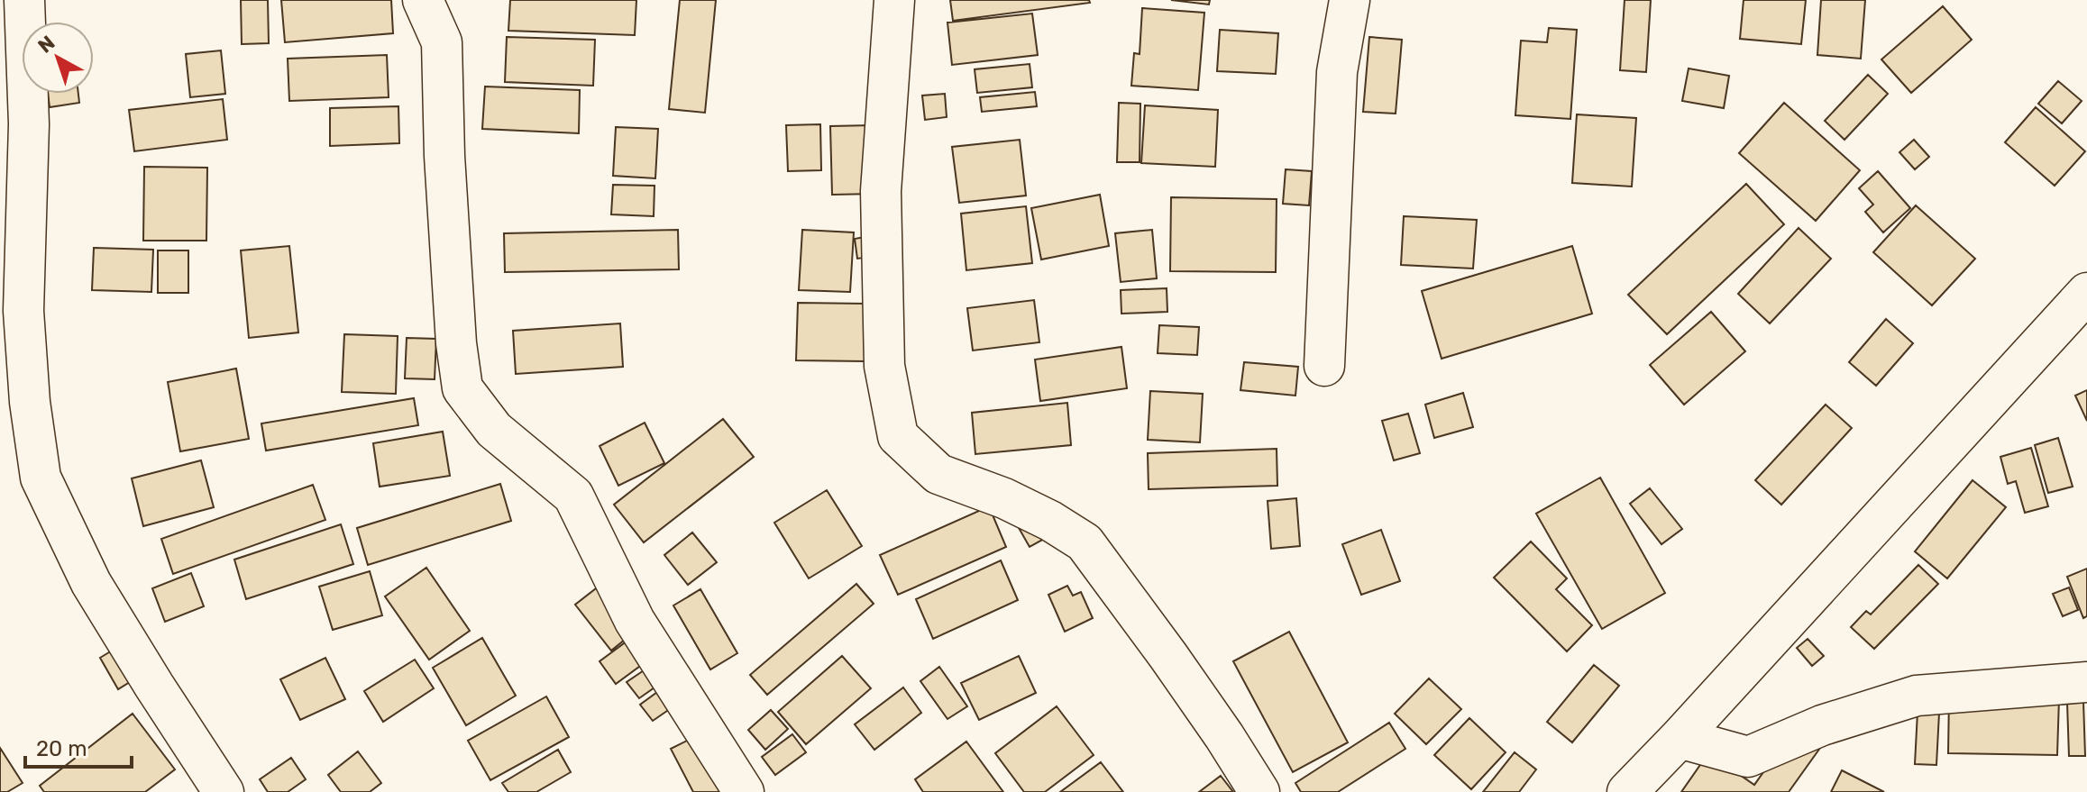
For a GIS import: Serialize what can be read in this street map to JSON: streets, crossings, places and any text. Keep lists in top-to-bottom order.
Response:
{
  "scale_bar": "20 m",
  "north": "top left"
}
